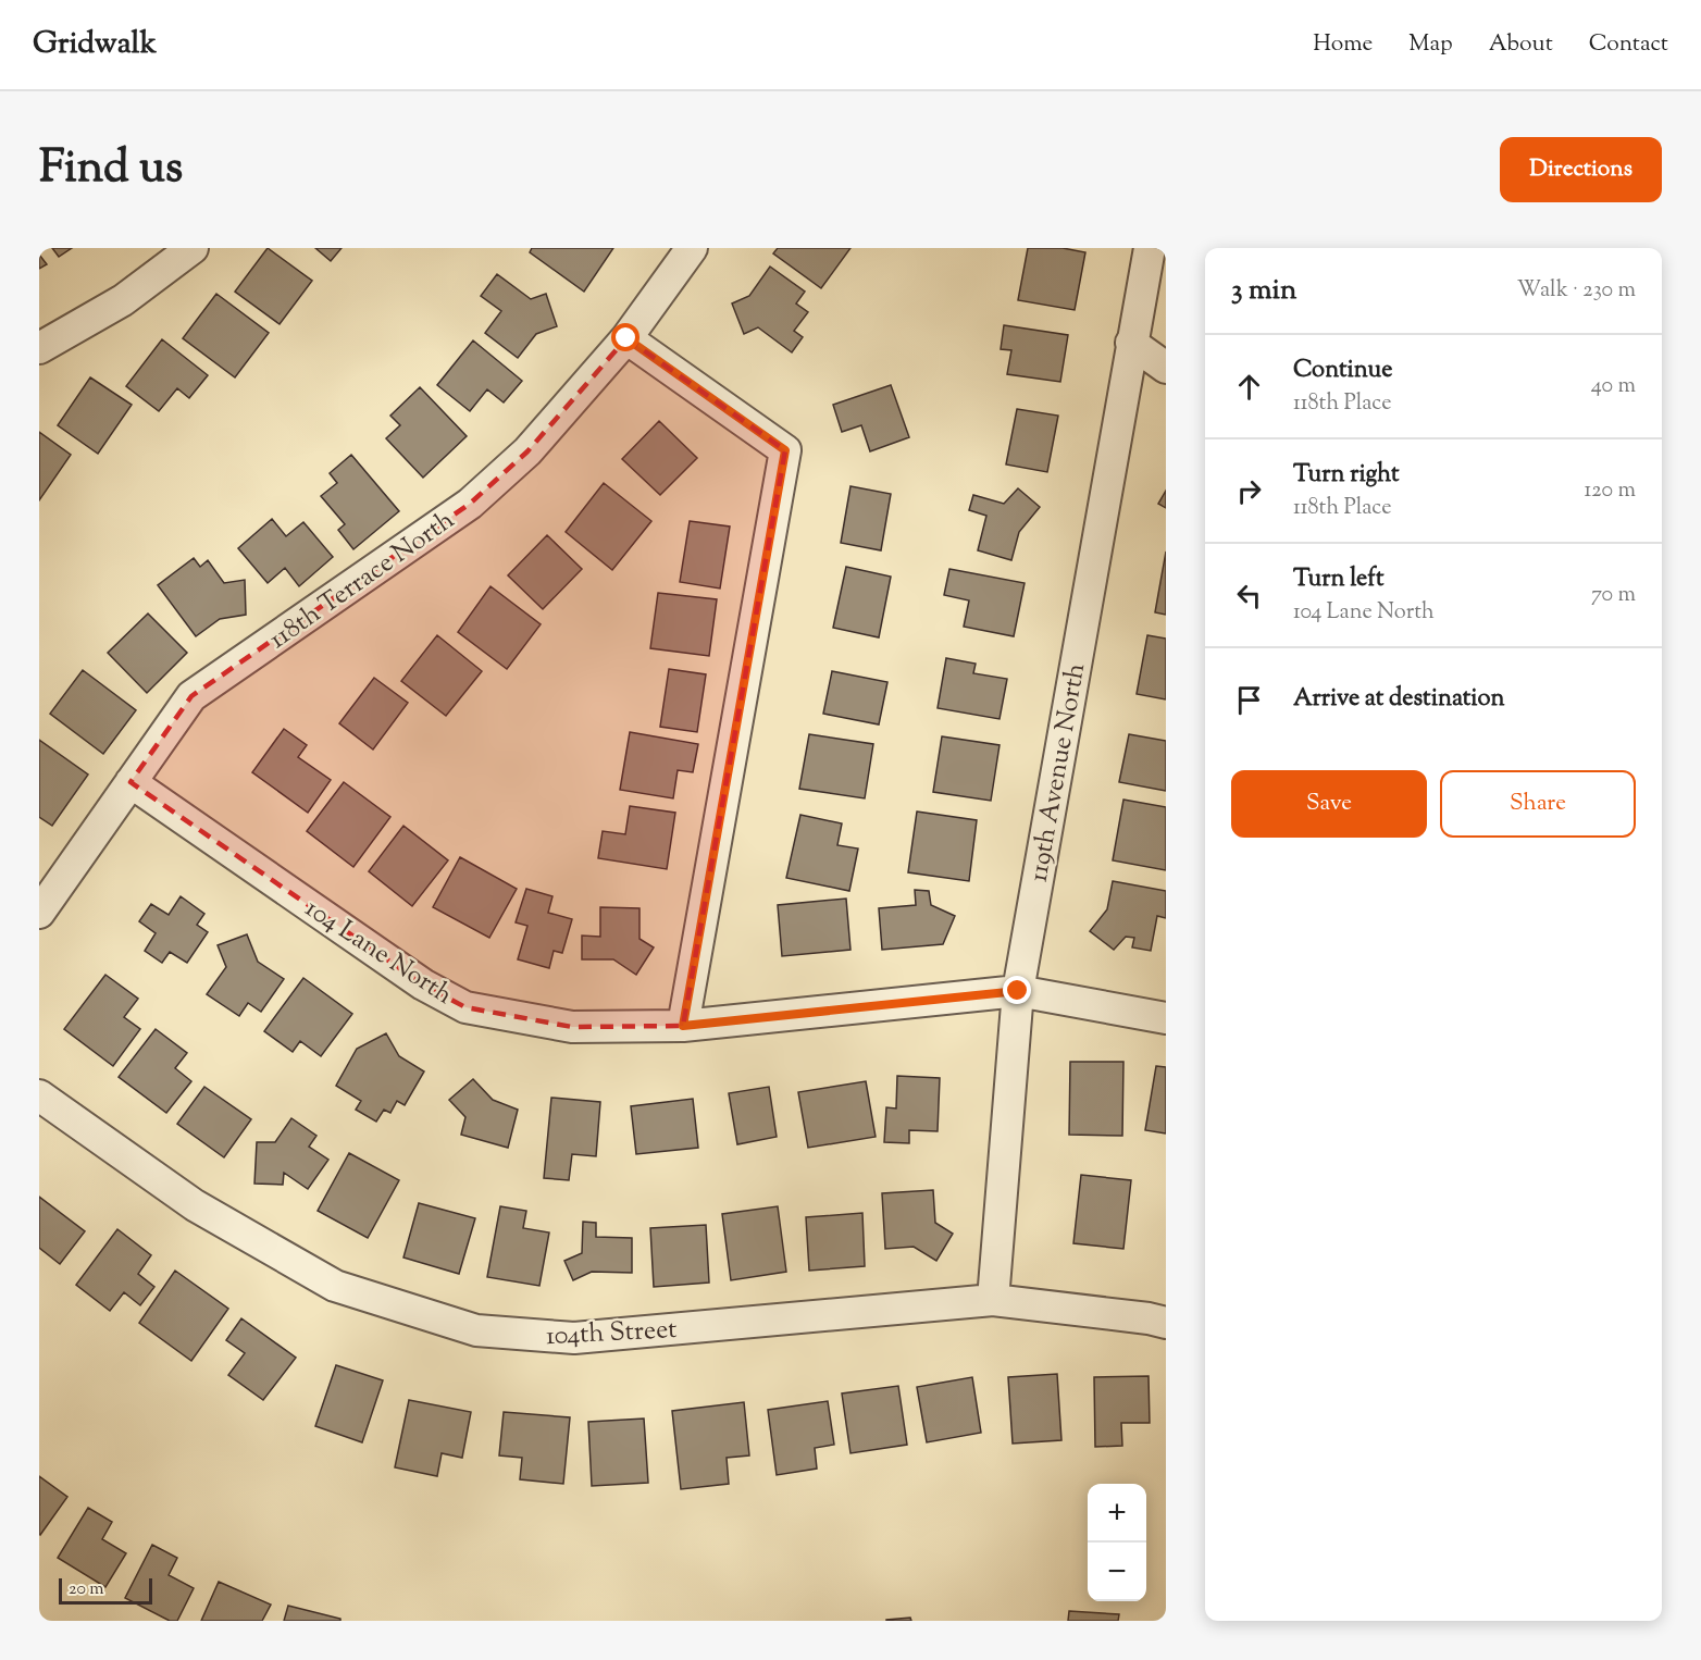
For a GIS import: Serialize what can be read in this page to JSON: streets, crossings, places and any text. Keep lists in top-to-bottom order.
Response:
{
  "streets": {
    "street": [
      "118th Terrace North",
      "119th Avenue North",
      "104 Lane North",
      "104th Street"
    ]
  },
  "crossings": [
    ["118th Terrace North", "104 Lane North"],
    ["119th Avenue North", "104 Lane North"],
    ["119th Avenue North", "104th Street"]
  ],
  "scale_bar": "20 m",
  "page": {
    "header": "Gridwalk",
    "nav": [
      "Home",
      "Map",
      "About",
      "Contact"
    ],
    "title": "Find us",
    "buttons": [
      "Directions",
      ["Save", "Share"]
    ],
    "heading": ["3 min", "Walk · 230 m"],
    "list": [
      ["Continue", "118th Place", "40 m"],
      ["Turn right", "118th Place", "120 m"],
      ["Turn left", "104 Lane North", "70 m"],
      "Arrive at destination"
    ],
    "map_buttons": ["+", "−"],
    "scale": "20 m"
  }
}
